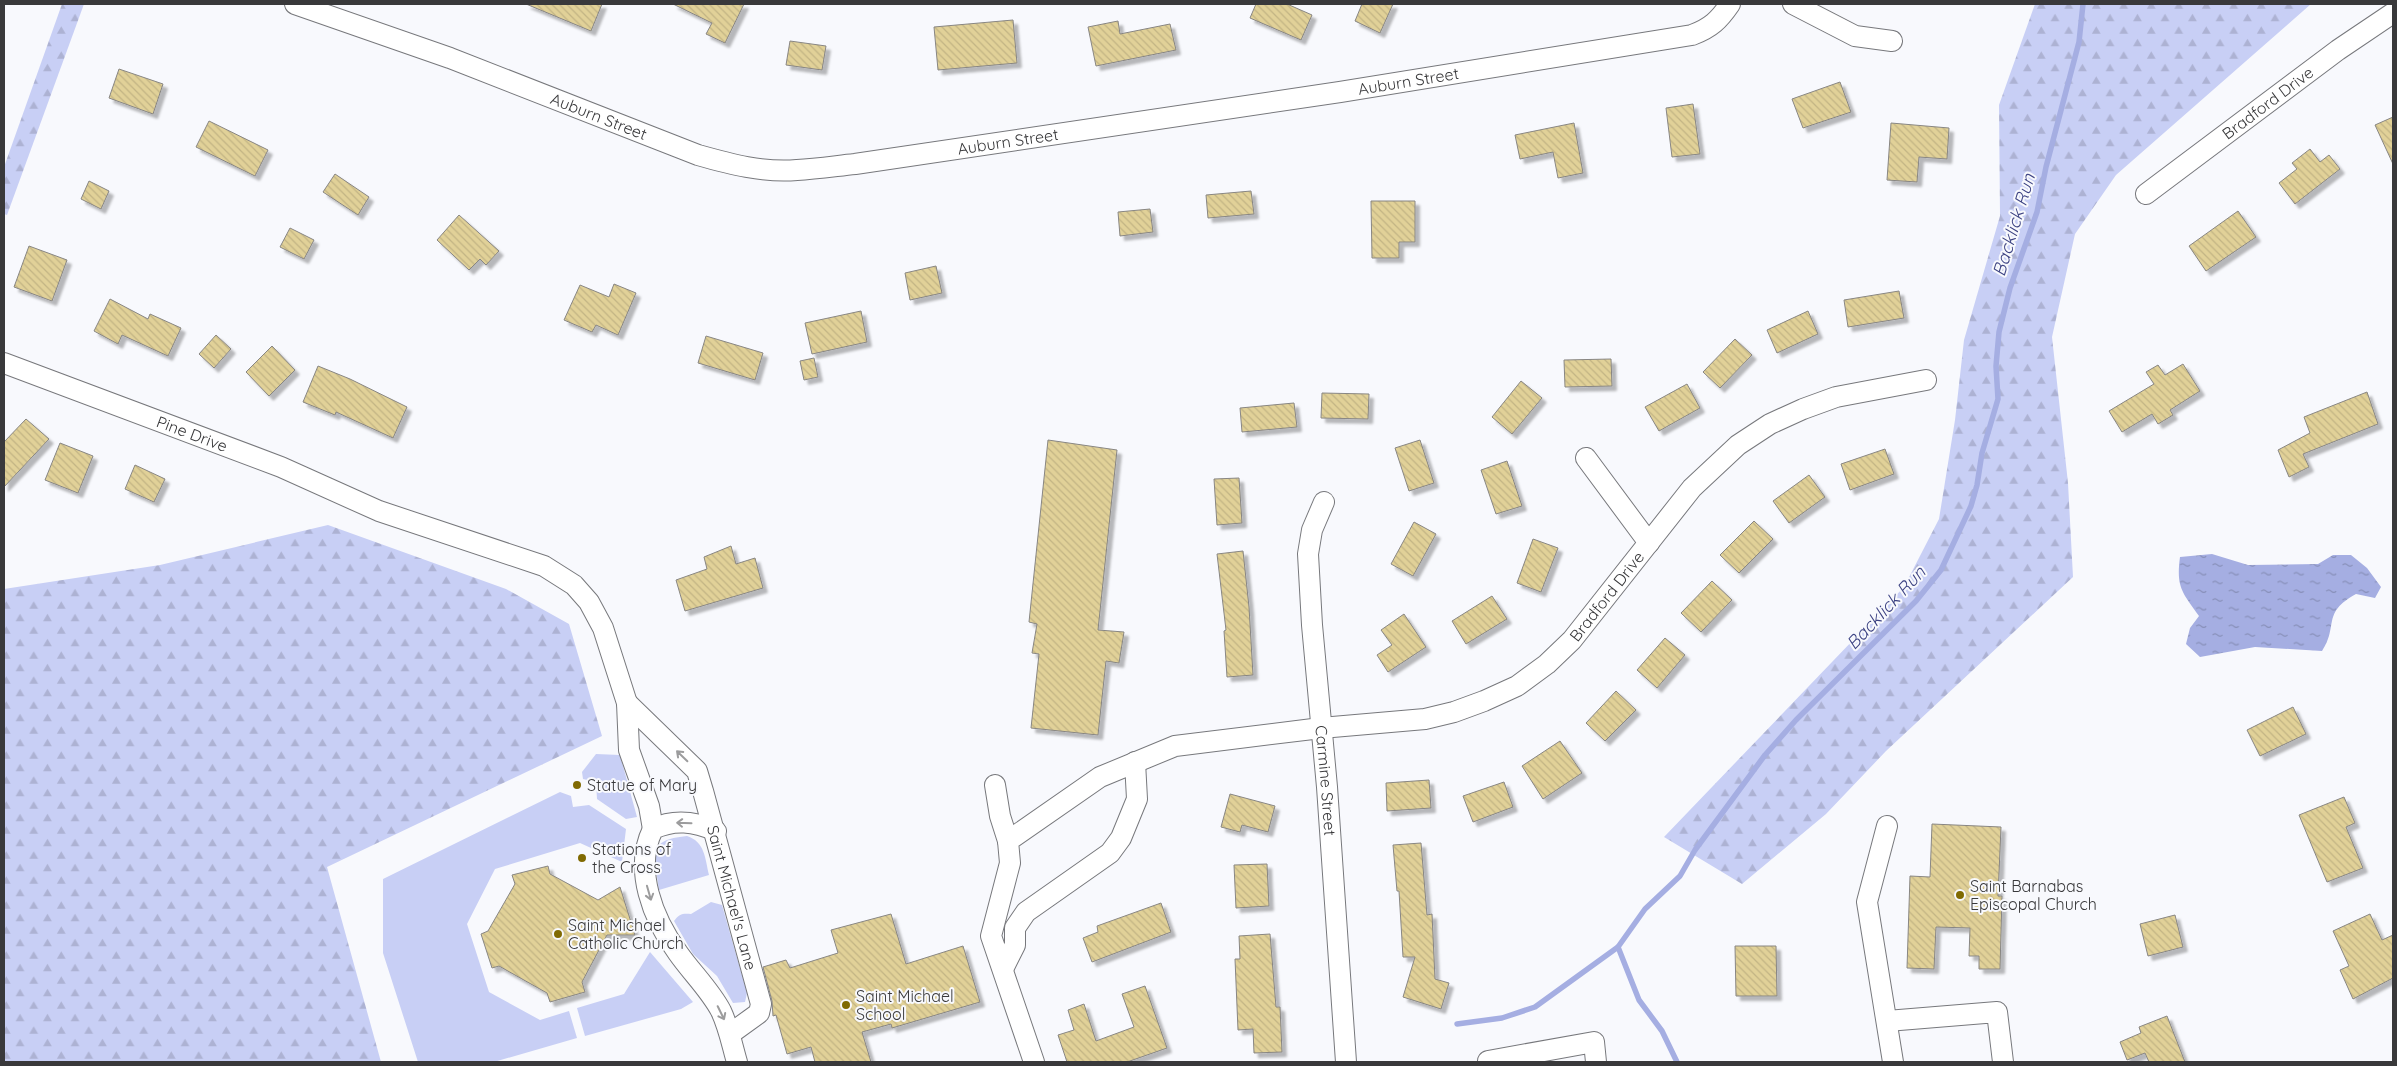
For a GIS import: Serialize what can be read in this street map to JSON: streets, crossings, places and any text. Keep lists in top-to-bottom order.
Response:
{
  "streets": {
    "street": [
      "Auburn Street",
      "Bradford Drive",
      "Pine Drive",
      "Carmine Street",
      "Saint Michael's Lane"
    ]
  },
  "crossings": [
    ["Bradford Drive", "Carmine Street"]
  ],
  "water": ["Backlick Run"],
  "places": [
    "Statue of Mary",
    "Stations of the Cross",
    "Saint Barnabas Episcopal Church",
    "Saint Michael Catholic Church",
    "Saint Michael School"
  ]
}
